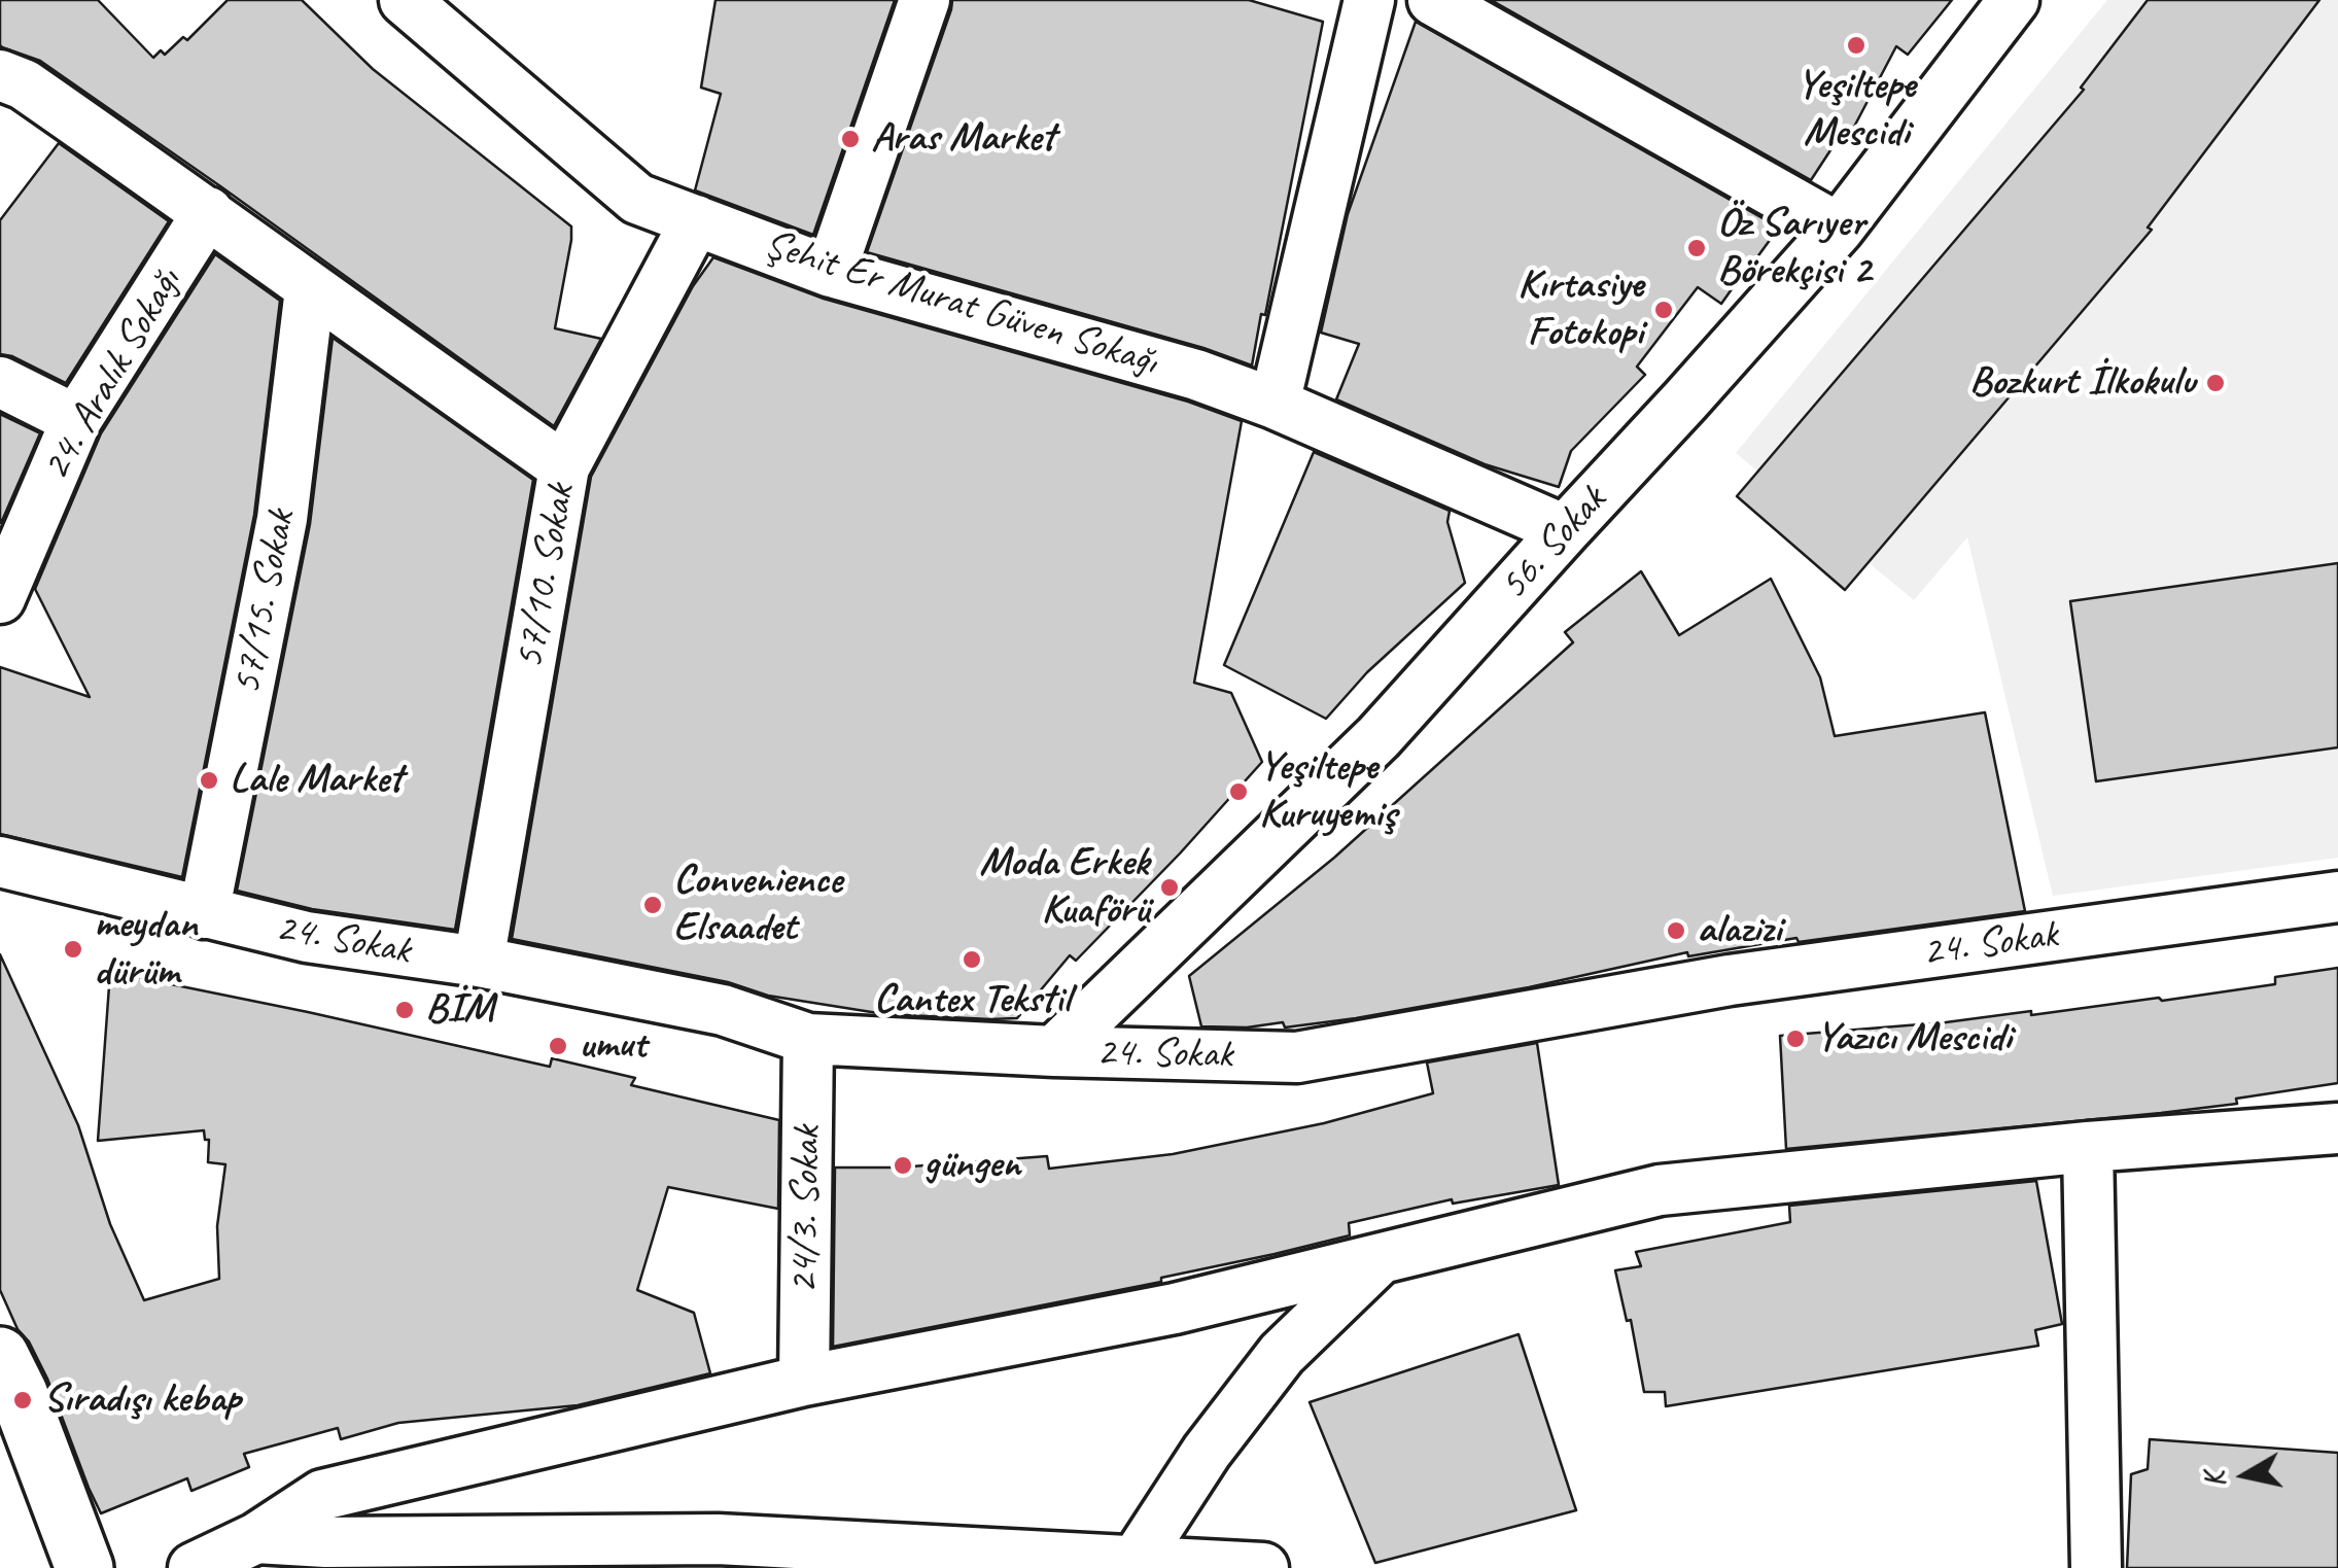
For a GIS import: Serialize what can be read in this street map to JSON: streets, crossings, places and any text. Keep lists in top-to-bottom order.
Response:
{
  "streets": {
    "street": [
      "Şehit Er Murat Güven Sokağı",
      "24. Aralık Sokağı",
      "56. Sokak",
      "57/10. Sokak",
      "57/15. Sokak",
      "24. Sokak",
      "24/3. Sokak"
    ]
  },
  "crossings": [
    ["Şehit Er Murat Güven Sokağı", "56. Sokak"],
    ["Şehit Er Murat Güven Sokağı", "57/10. Sokak"],
    ["56. Sokak", "24. Sokak"],
    ["57/10. Sokak", "24. Sokak"],
    ["57/15. Sokak", "24. Sokak"],
    ["24. Sokak", "24/3. Sokak"]
  ],
  "places": [
    "Yeşiltepe Mescidi",
    "Aras Market",
    "Öz Sarıyer Börekçisi 2",
    "Kırtasiye Fotokopi",
    "Bozkurt İlkokulu",
    "Lale Market",
    "Yeşiltepe Kuruyemiş",
    "Moda Erkek Kuaförü",
    "Convenience Elsaadet",
    "alazizi",
    "meydan dürüm",
    "Cantex Tekstil",
    "BİM",
    "Yazıcı Mescidi",
    "umut",
    "güngen",
    "Sıradışı kebap"
  ],
  "north": "left"
}
